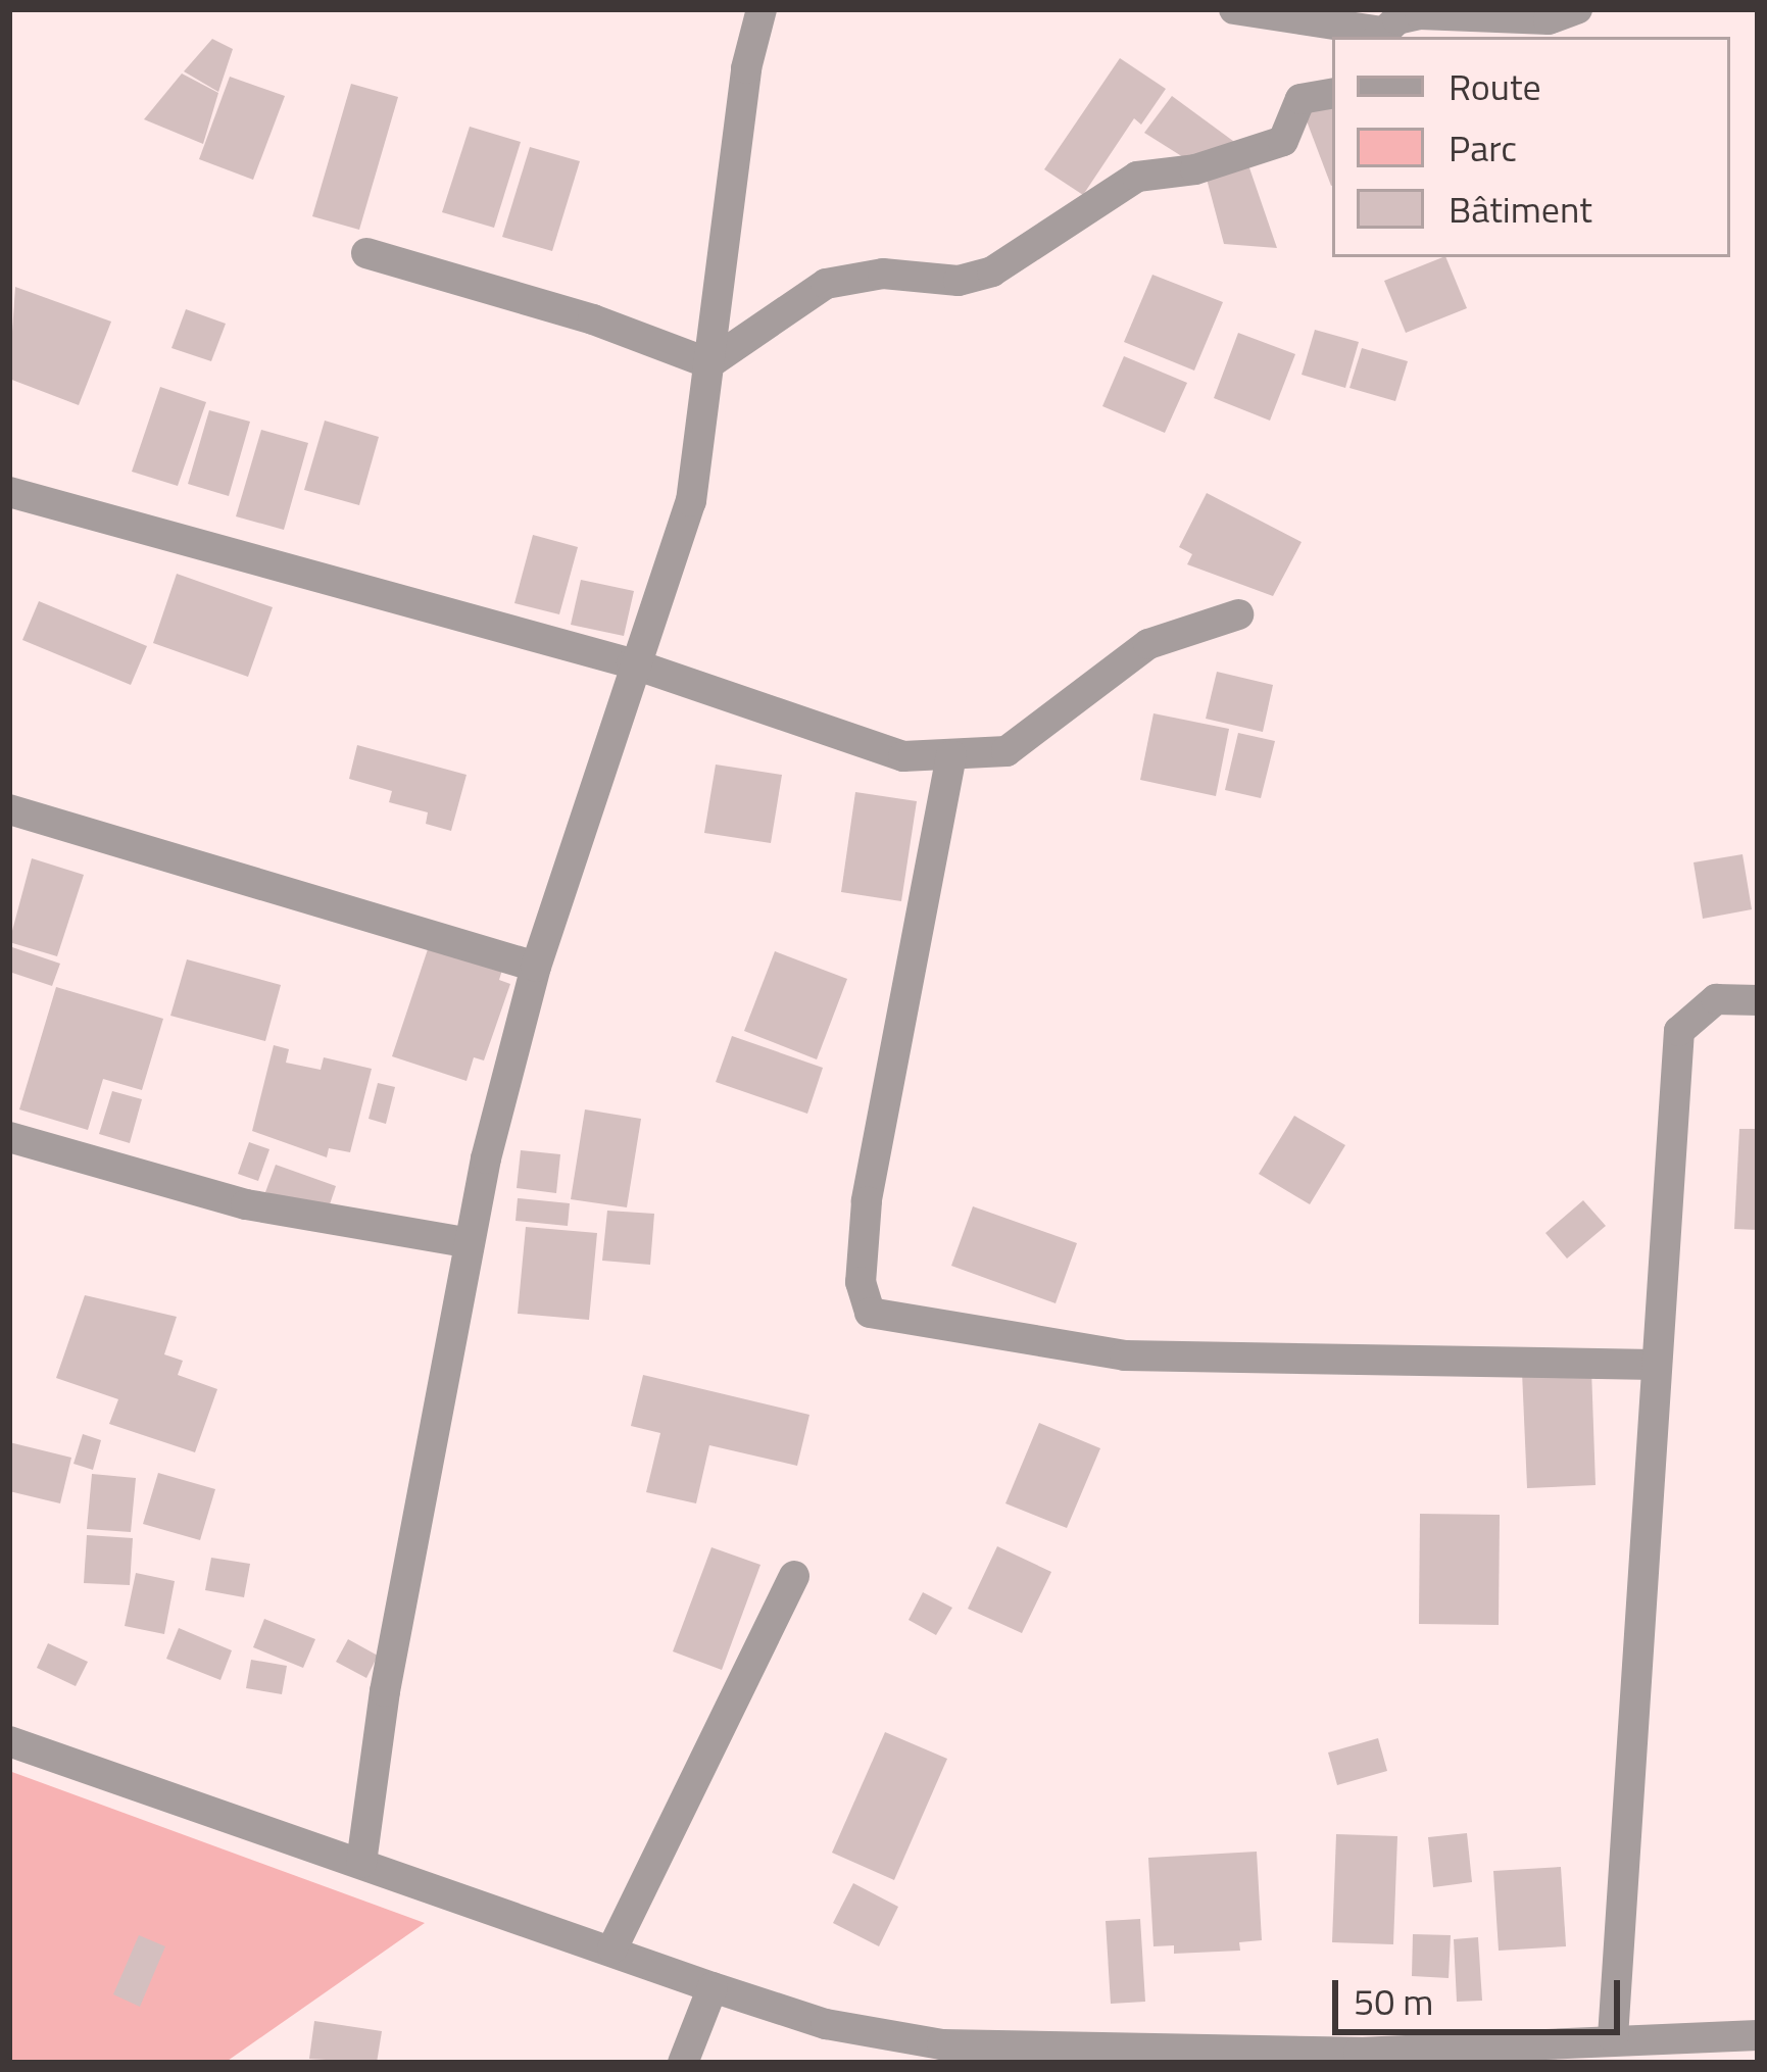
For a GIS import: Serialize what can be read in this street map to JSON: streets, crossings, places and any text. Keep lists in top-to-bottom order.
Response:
{
  "legend": ["Route", "Parc", "Bâtiment"],
  "scale_bar": "50 m"
}
